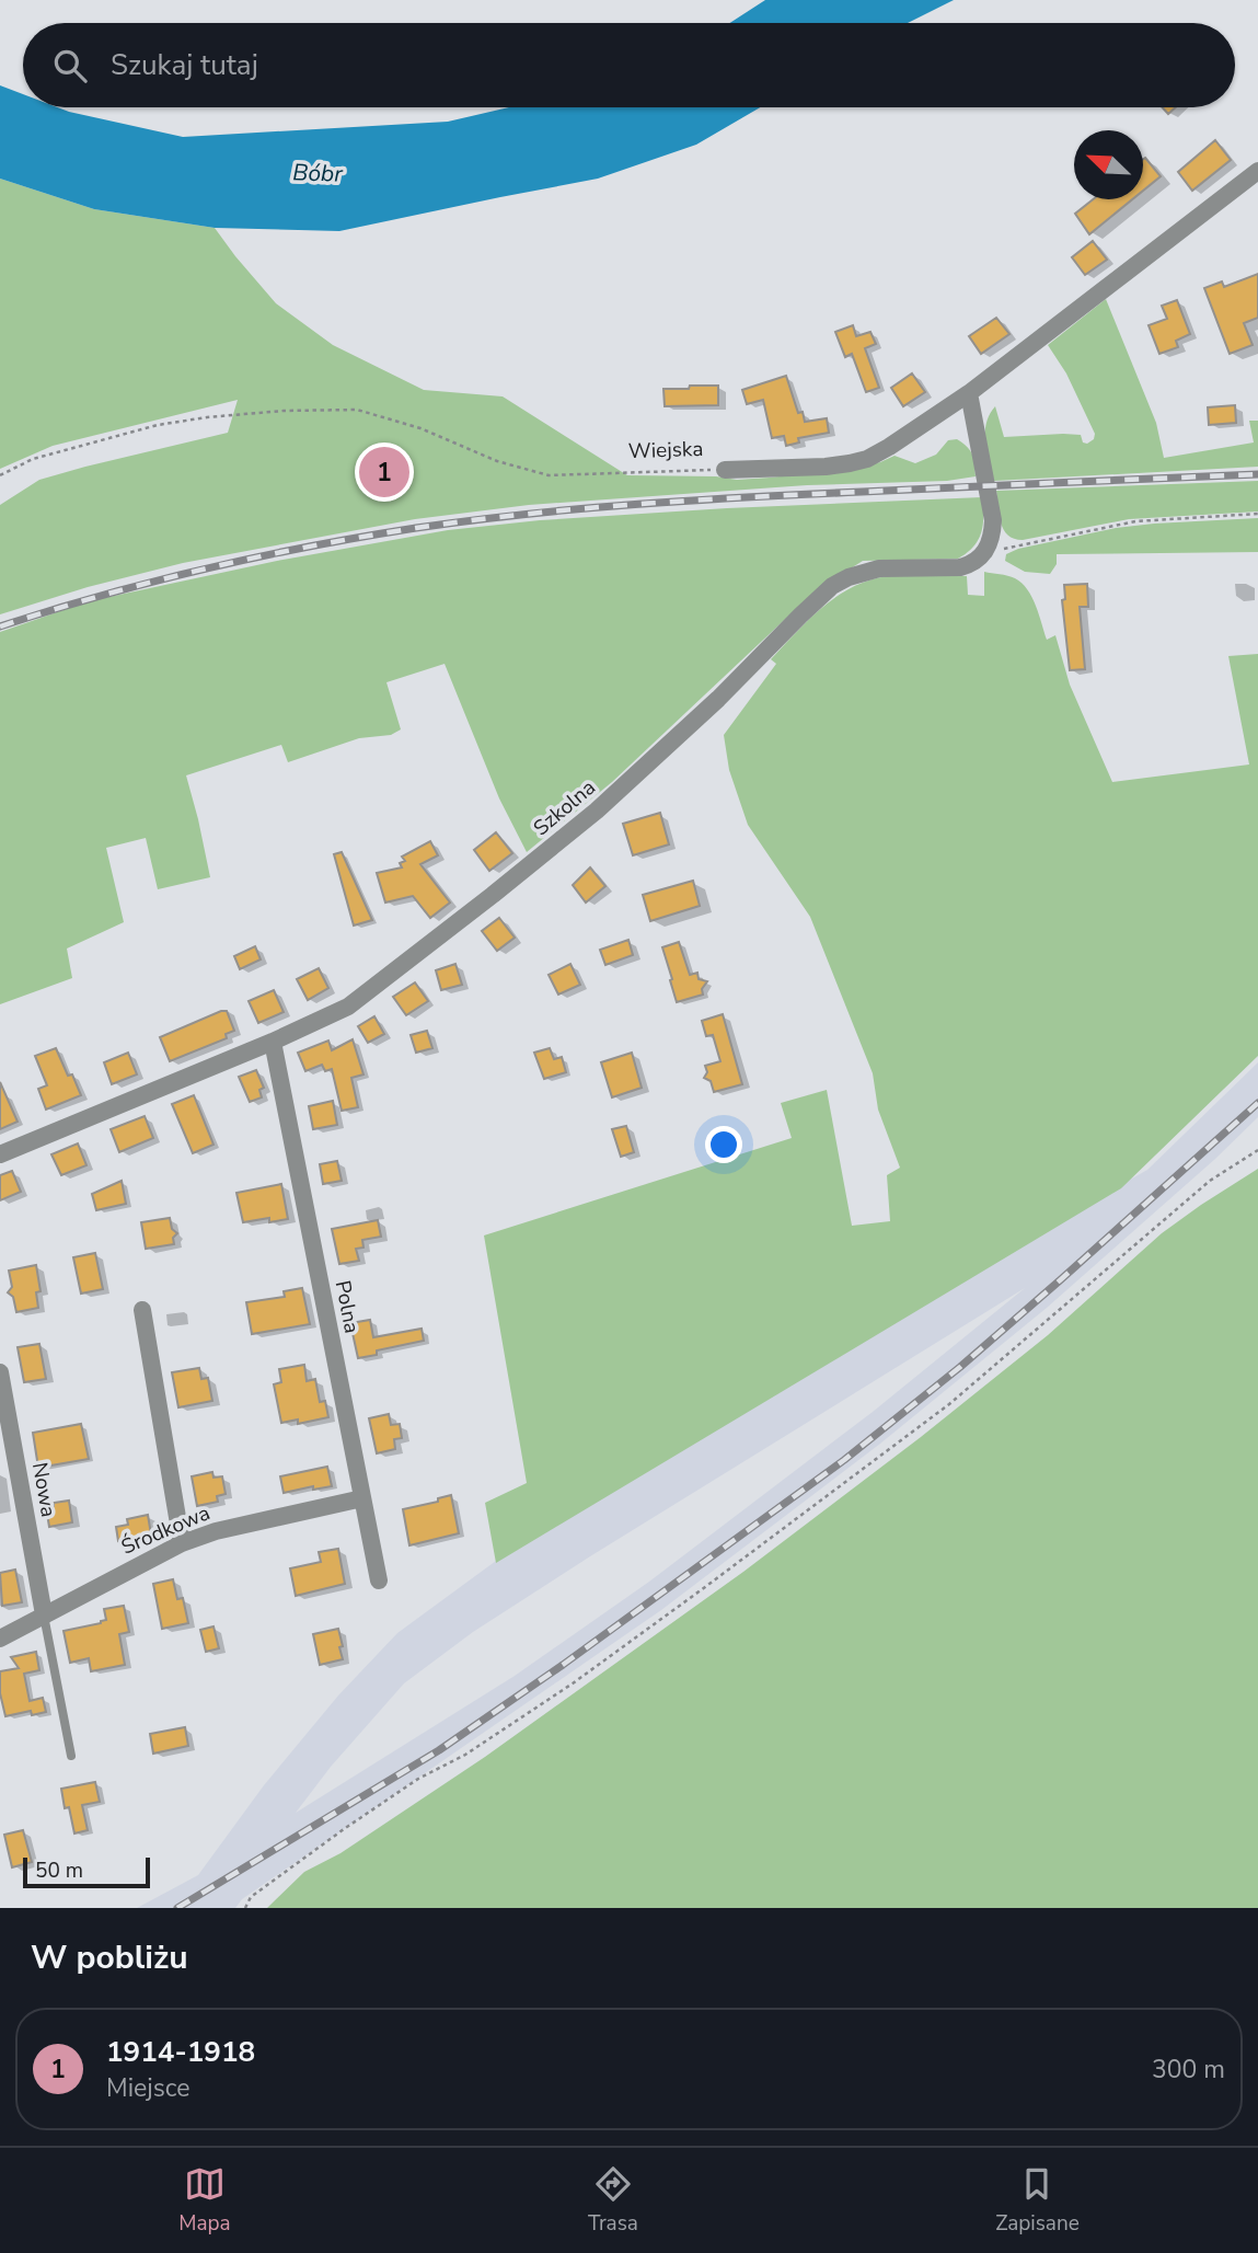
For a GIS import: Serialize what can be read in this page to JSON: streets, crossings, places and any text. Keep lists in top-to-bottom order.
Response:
{
  "streets": {
    "street": [
      "Wiejska",
      "Szkolna",
      "Polna",
      "Nowa",
      "Środkowa"
    ]
  },
  "crossings": [
    ["Szkolna", "Polna"],
    ["Polna", "Środkowa"],
    ["Nowa", "Środkowa"]
  ],
  "water": ["Bóbr"],
  "scale_bar": "50 m",
  "north": "top left",
  "page": {
    "search": "Szukaj tutaj",
    "pins": "1",
    "scale": "50 m",
    "heading": "W pobliżu",
    "list": [
      {
        "mark": "1",
        "name": "1914-1918",
        "note": "Miejsce",
        "value": "300 m"
      }
    ],
    "nav": ["Mapa", "Trasa", "Zapisane"]
  }
}
